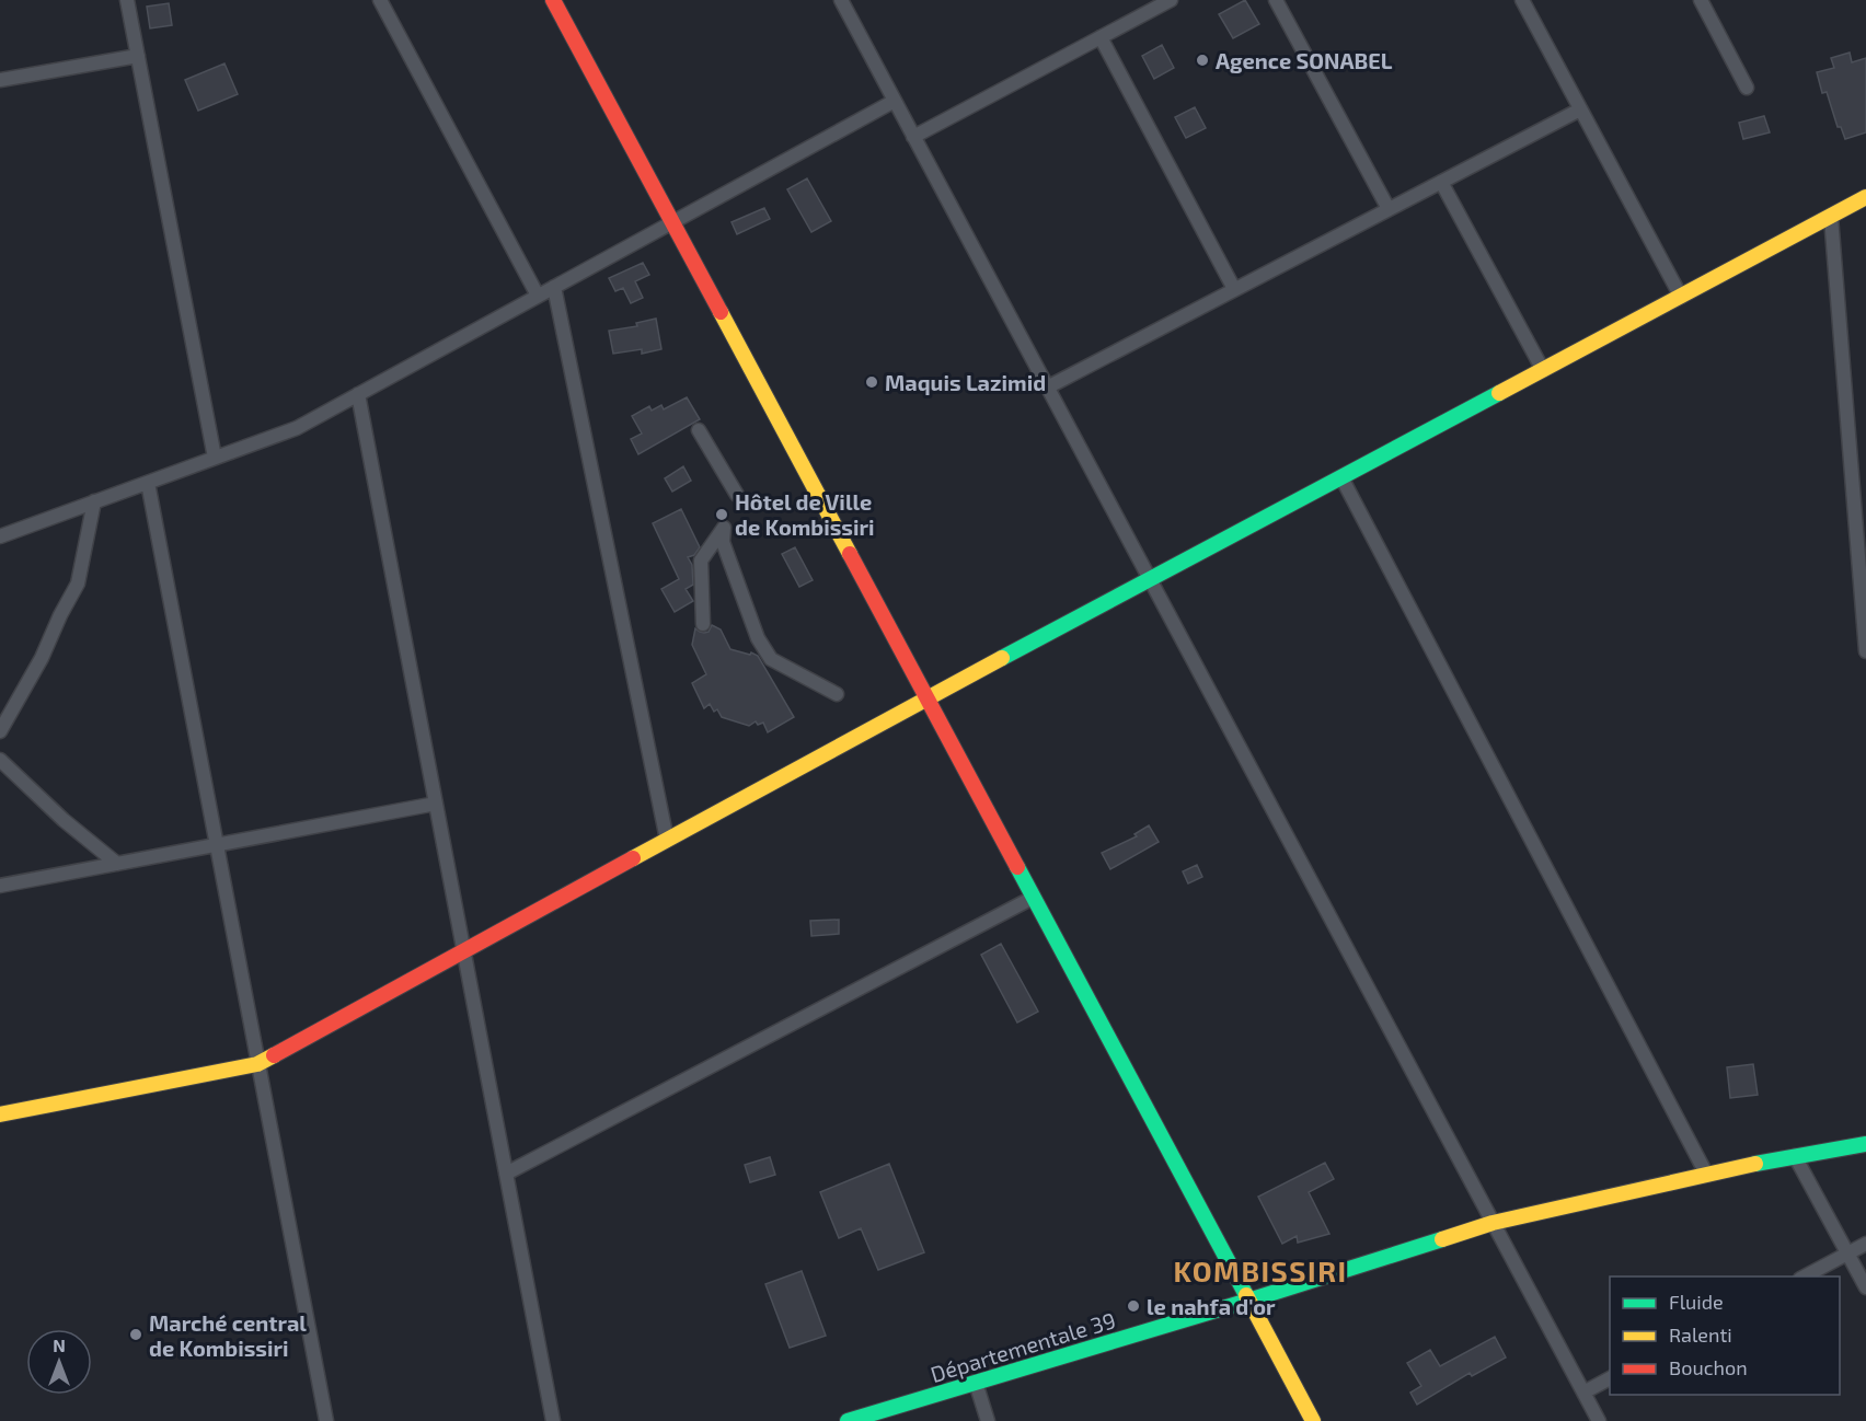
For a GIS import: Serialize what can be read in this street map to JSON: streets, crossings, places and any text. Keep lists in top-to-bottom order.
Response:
{
  "streets": {
    "main road": ["Départementale 39"]
  },
  "districts": ["KOMBISSIRI"],
  "places": [
    "Agence SONABEL",
    "Maquis Lazimid",
    "Hôtel de Ville de Kombissiri",
    "le nahfa d'or",
    "Marché central de Kombissiri"
  ],
  "legend": ["Fluide", "Ralenti", "Bouchon"],
  "north": "top"
}
